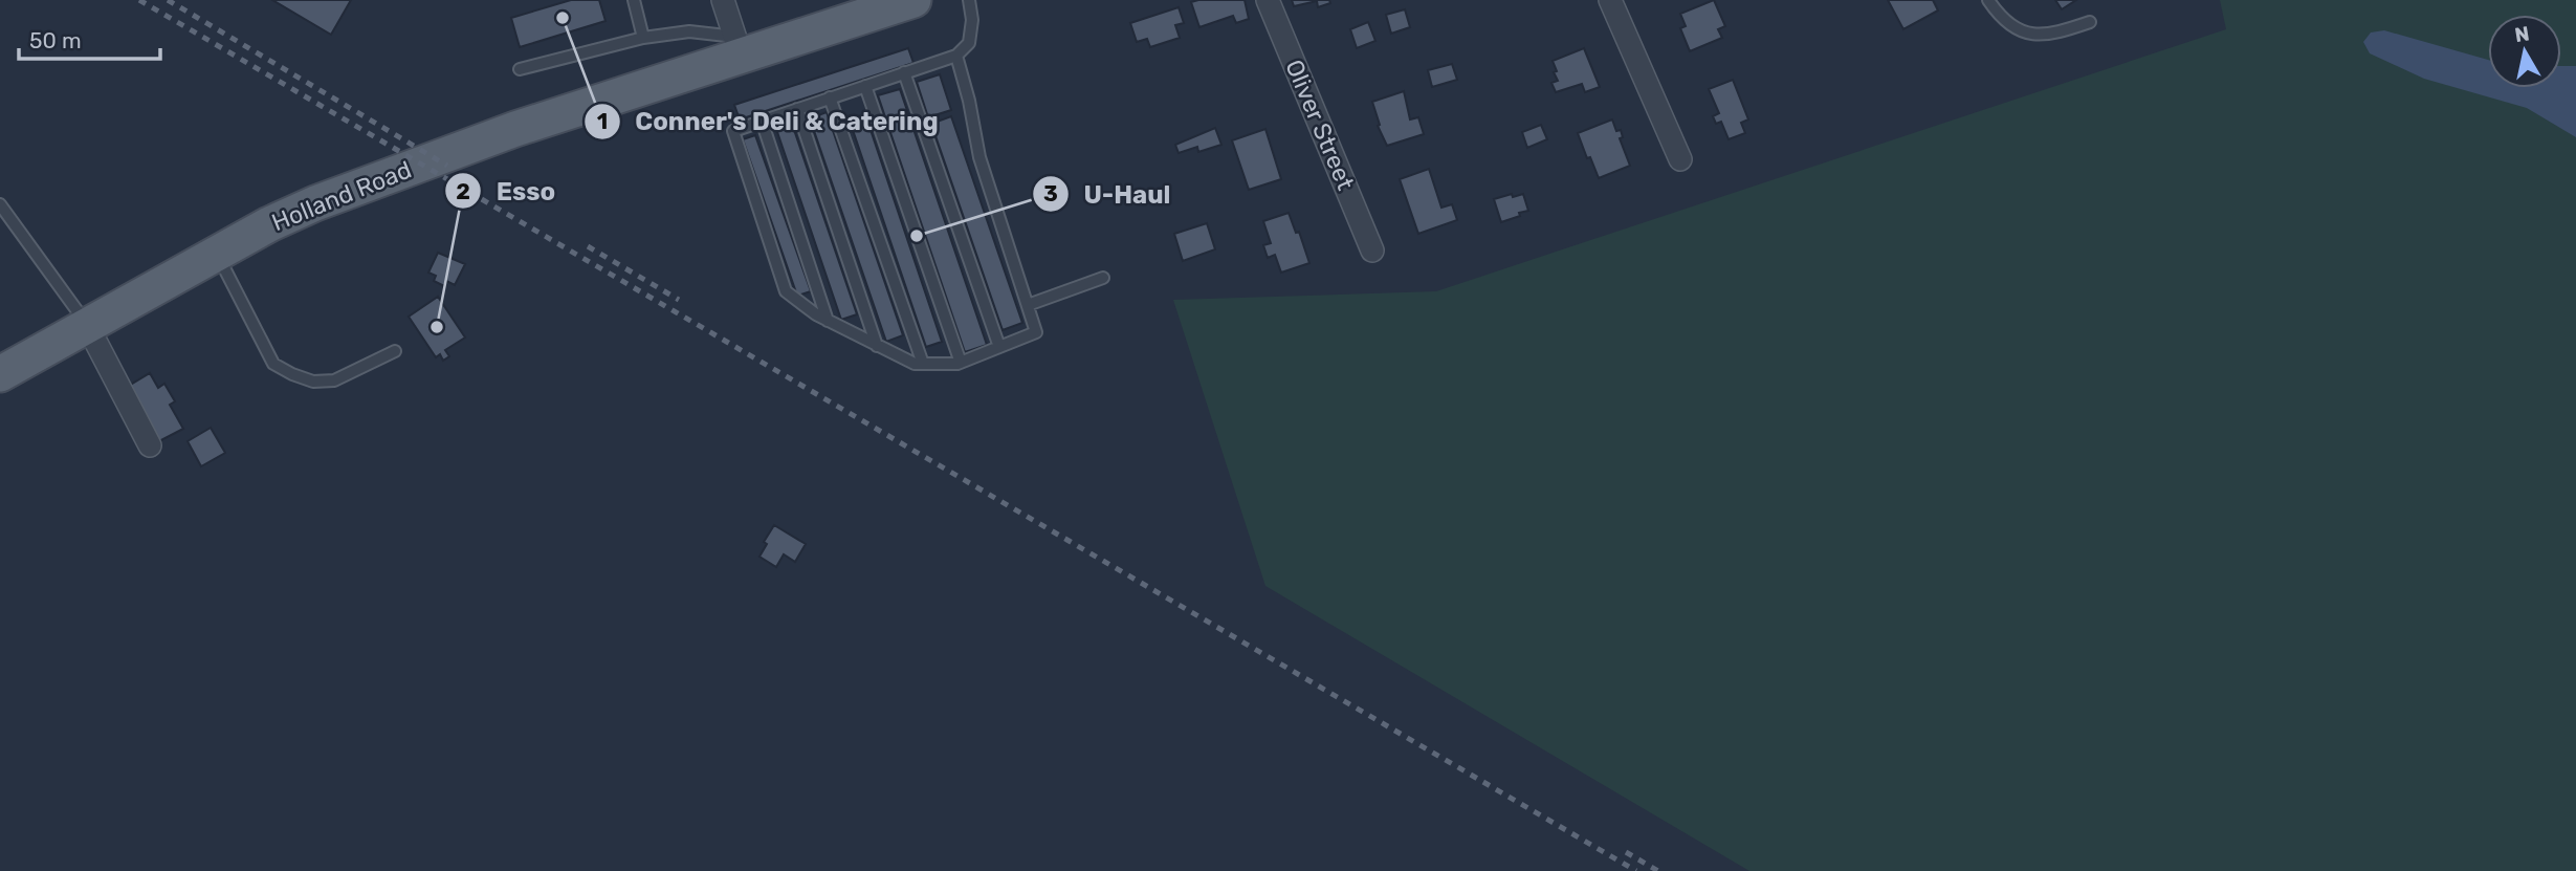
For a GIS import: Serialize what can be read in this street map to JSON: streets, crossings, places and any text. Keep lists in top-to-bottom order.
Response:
{
  "streets": {
    "main road": ["Holland Road"],
    "street": ["Oliver Street"]
  },
  "places": ["Conner's Deli & Catering", "U-Haul", "Esso"],
  "scale_bar": "50 m",
  "north": "top"
}
